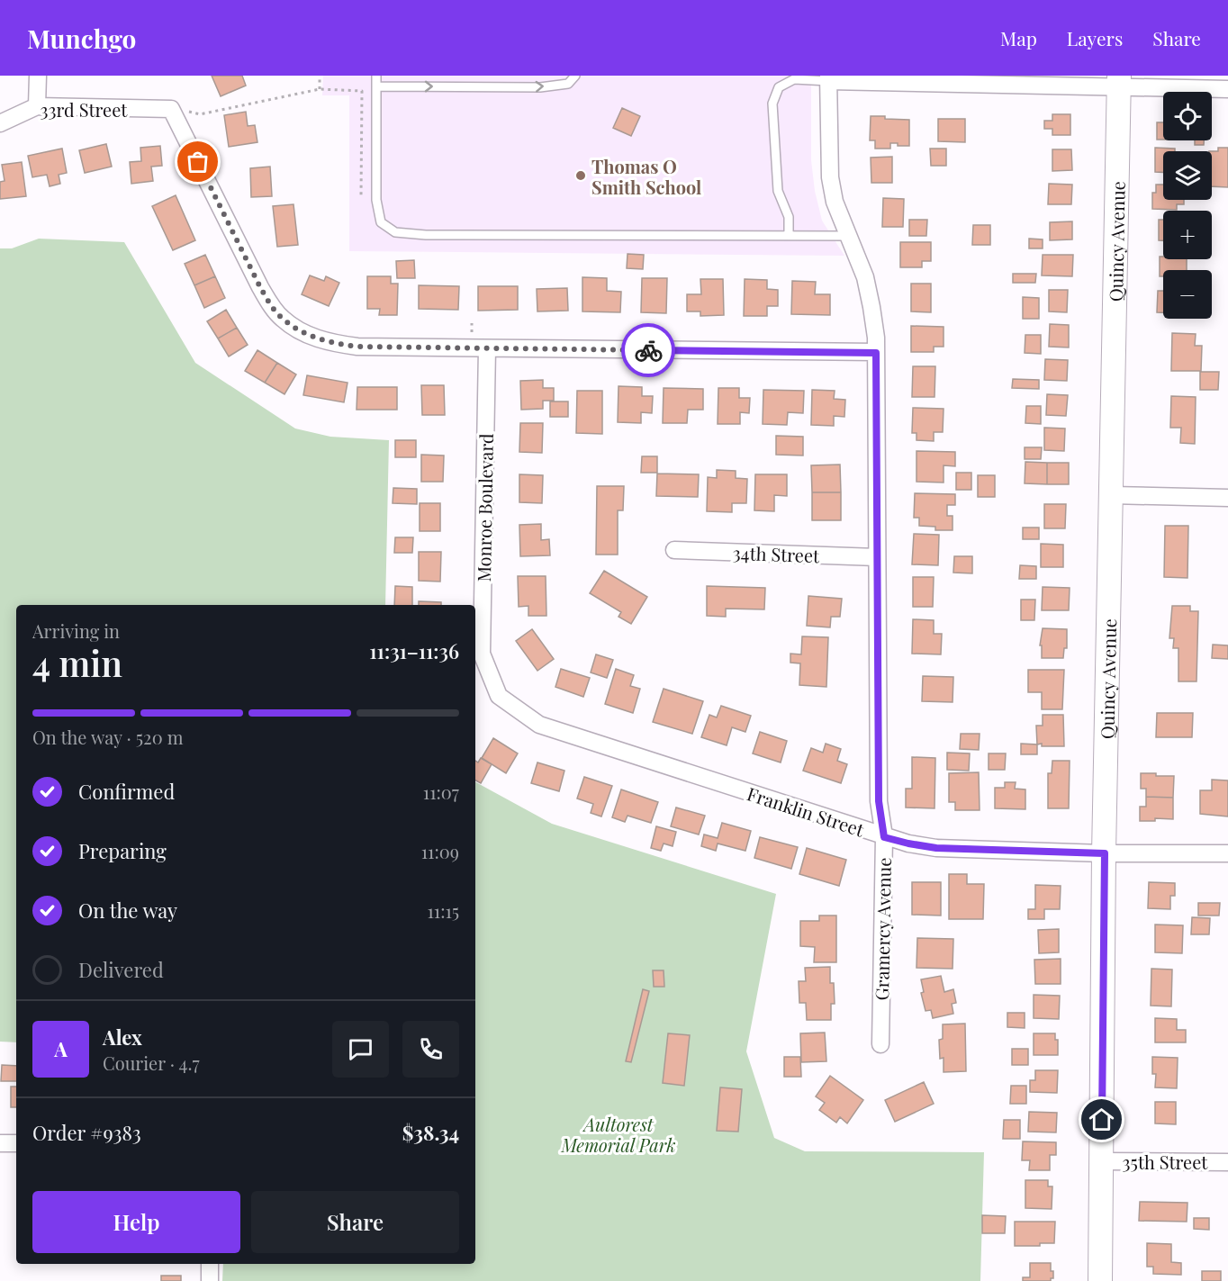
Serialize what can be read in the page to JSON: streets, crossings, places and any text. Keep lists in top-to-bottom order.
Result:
{
  "streets": {
    "street": [
      "33rd Street",
      "Quincy Avenue",
      "Monroe Boulevard",
      "34th Street",
      "Franklin Street",
      "Gramercy Avenue",
      "35th Street"
    ]
  },
  "crossings": [
    ["Quincy Avenue", "Franklin Street"],
    ["Quincy Avenue", "35th Street"],
    ["Monroe Boulevard", "Franklin Street"],
    ["34th Street", "Gramercy Avenue"],
    ["Franklin Street", "Gramercy Avenue"]
  ],
  "parks": ["Aultorest Memorial Park"],
  "places": ["Thomas O Smith School"],
  "page": {
    "header": "Munchgo",
    "nav": ["Map", "Layers", "Share"],
    "map_buttons": ["+", "−"],
    "heading": ["4 min", "Arriving in", "11:31–11:36"],
    "panel": [
      "Alex",
      "Courier · 4.7",
      "Order #9383",
      "$38.34"
    ],
    "bar": "On the way · 520 m",
    "list": [
      ["Confirmed", "11:07"],
      ["Preparing", "11:09"],
      ["On the way", "11:15"],
      "Delivered"
    ],
    "round": "A",
    "buttons": ["Help", "Share"]
  }
}
